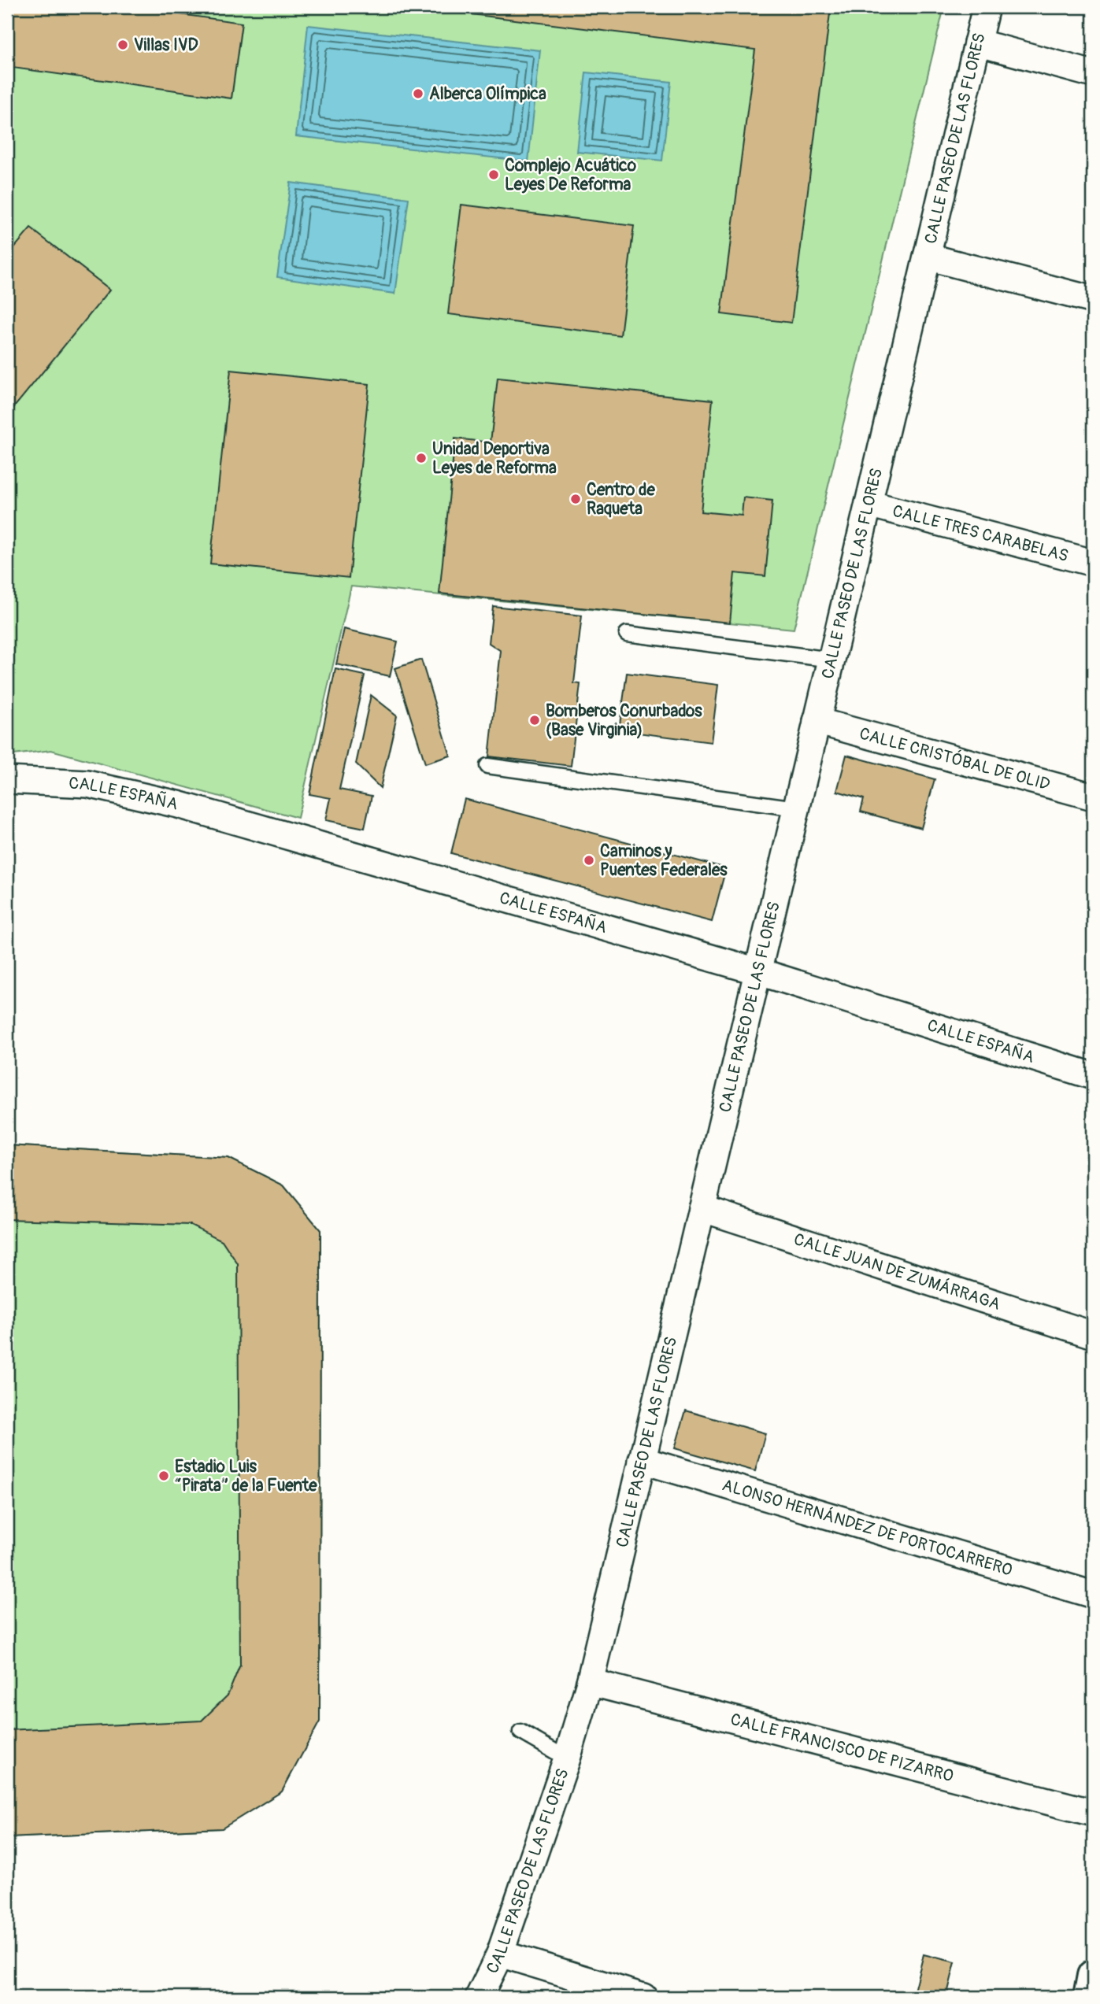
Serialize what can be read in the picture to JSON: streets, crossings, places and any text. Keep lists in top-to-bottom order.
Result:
{
  "streets": {
    "street": [
      "CALLE PASEO DE LAS FLORES",
      "CALLE TRES CARABELAS",
      "CALLE CRISTÓBAL DE OLID",
      "CALLE ESPAÑA",
      "CALLE JUAN DE ZUMÁRRAGA",
      "ALONSO HERNÁNDEZ DE PORTOCARRERO",
      "CALLE FRANCISCO DE PIZARRO"
    ]
  },
  "crossings": [
    ["CALLE PASEO DE LAS FLORES", "CALLE TRES CARABELAS"],
    ["CALLE PASEO DE LAS FLORES", "CALLE CRISTÓBAL DE OLID"],
    ["CALLE PASEO DE LAS FLORES", "CALLE ESPAÑA"],
    ["CALLE PASEO DE LAS FLORES", "CALLE JUAN DE ZUMÁRRAGA"],
    ["CALLE PASEO DE LAS FLORES", "ALONSO HERNÁNDEZ DE PORTOCARRERO"],
    ["CALLE PASEO DE LAS FLORES", "CALLE FRANCISCO DE PIZARRO"]
  ],
  "places": [
    "Villas IVD",
    "Alberca Olímpica",
    "Complejo Acuático Leyes De Reforma",
    "Unidad Deportiva Leyes de Reforma",
    "Centro de Raqueta",
    "Bomberos Conurbados (Base Virginia)",
    "Caminos y Puentes Federales",
    "Estadio Luis “Pirata” de la Fuente"
  ]
}
